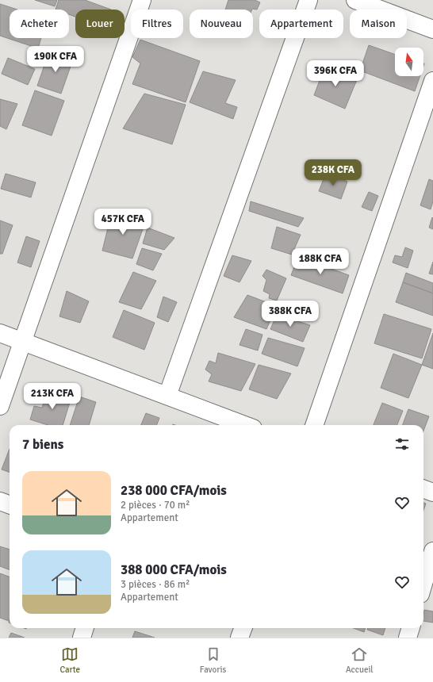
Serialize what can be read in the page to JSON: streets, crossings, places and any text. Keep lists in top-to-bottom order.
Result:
{
  "north": "top",
  "page": {
    "chip": [
      "Acheter",
      "Louer",
      "Filtres",
      "Nouveau",
      "Appartement",
      "Maison"
    ],
    "price": [
      "190K CFA",
      "396K CFA",
      "238K CFA",
      "457K CFA",
      "188K CFA",
      "388K CFA",
      "213K CFA"
    ],
    "heading": "7 biens",
    "list": [
      {
        "name": "238 000 CFA/mois",
        "note": "2 pièces · 70 m² · Appartement"
      },
      {
        "name": "388 000 CFA/mois",
        "note": "3 pièces · 86 m² · Appartement"
      }
    ],
    "tabs": ["Carte", "Favoris", "Accueil"]
  }
}
